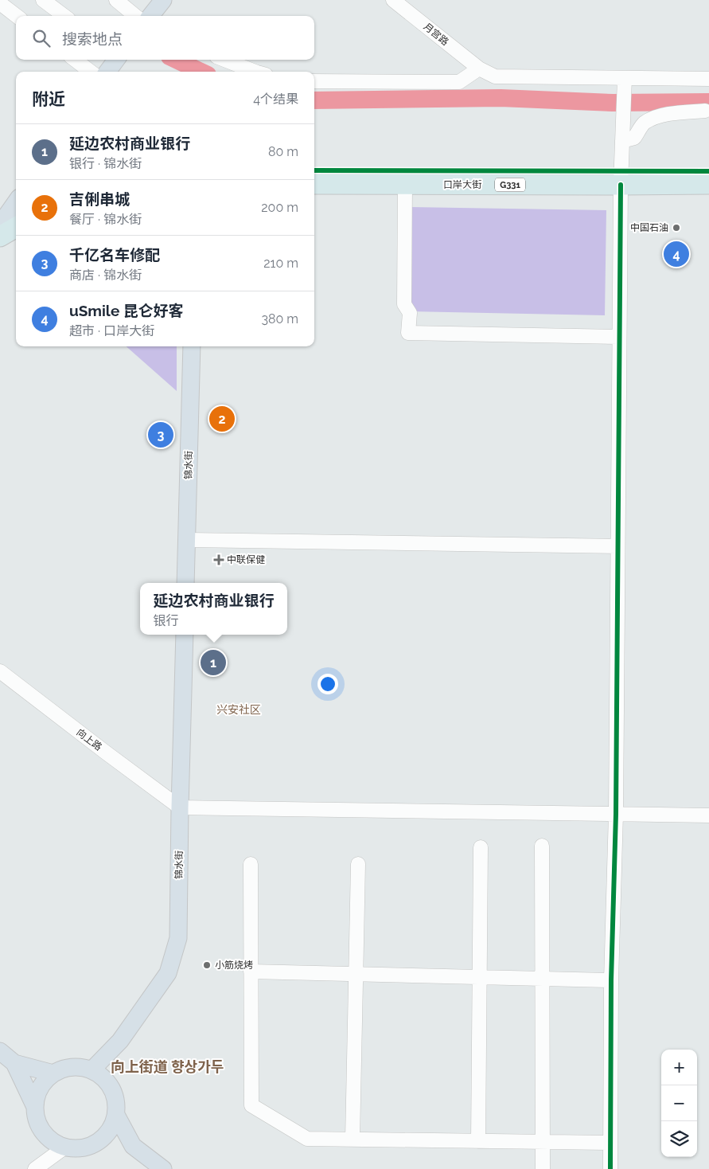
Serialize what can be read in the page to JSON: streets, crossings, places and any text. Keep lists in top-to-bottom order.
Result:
{
  "streets": {
    "highway": ["口岸大街", "G331"],
    "main road": ["锦水街"],
    "street": ["月宫路", "向上路"]
  },
  "crossings": [
    ["锦水街", "向上路"]
  ],
  "districts": ["兴安社区", "向上街道 향상가두"],
  "places": {
    "other": ["中国石油", "小筋烧烤"],
    "health": ["中联保健"]
  },
  "page": {
    "search": "搜索地点",
    "heading": ["附近", "4个结果"],
    "list": [
      {
        "mark": "1",
        "name": "延边农村商业银行",
        "note": "银行 · 锦水街",
        "value": "80 m"
      },
      {
        "mark": "2",
        "name": "吉俐串城",
        "note": "餐厅 · 锦水街",
        "value": "200 m"
      },
      {
        "mark": "3",
        "name": "千亿名车修配",
        "note": "商店 · 锦水街",
        "value": "210 m"
      },
      {
        "mark": "4",
        "name": "uSmile 昆仑好客",
        "note": "超市 · 口岸大街",
        "value": "380 m"
      }
    ],
    "pins": [
      "4",
      "2",
      "3",
      "1"
    ],
    "popup": ["延边农村商业银行", "银行"],
    "map_buttons": ["+", "−"]
  }
}
